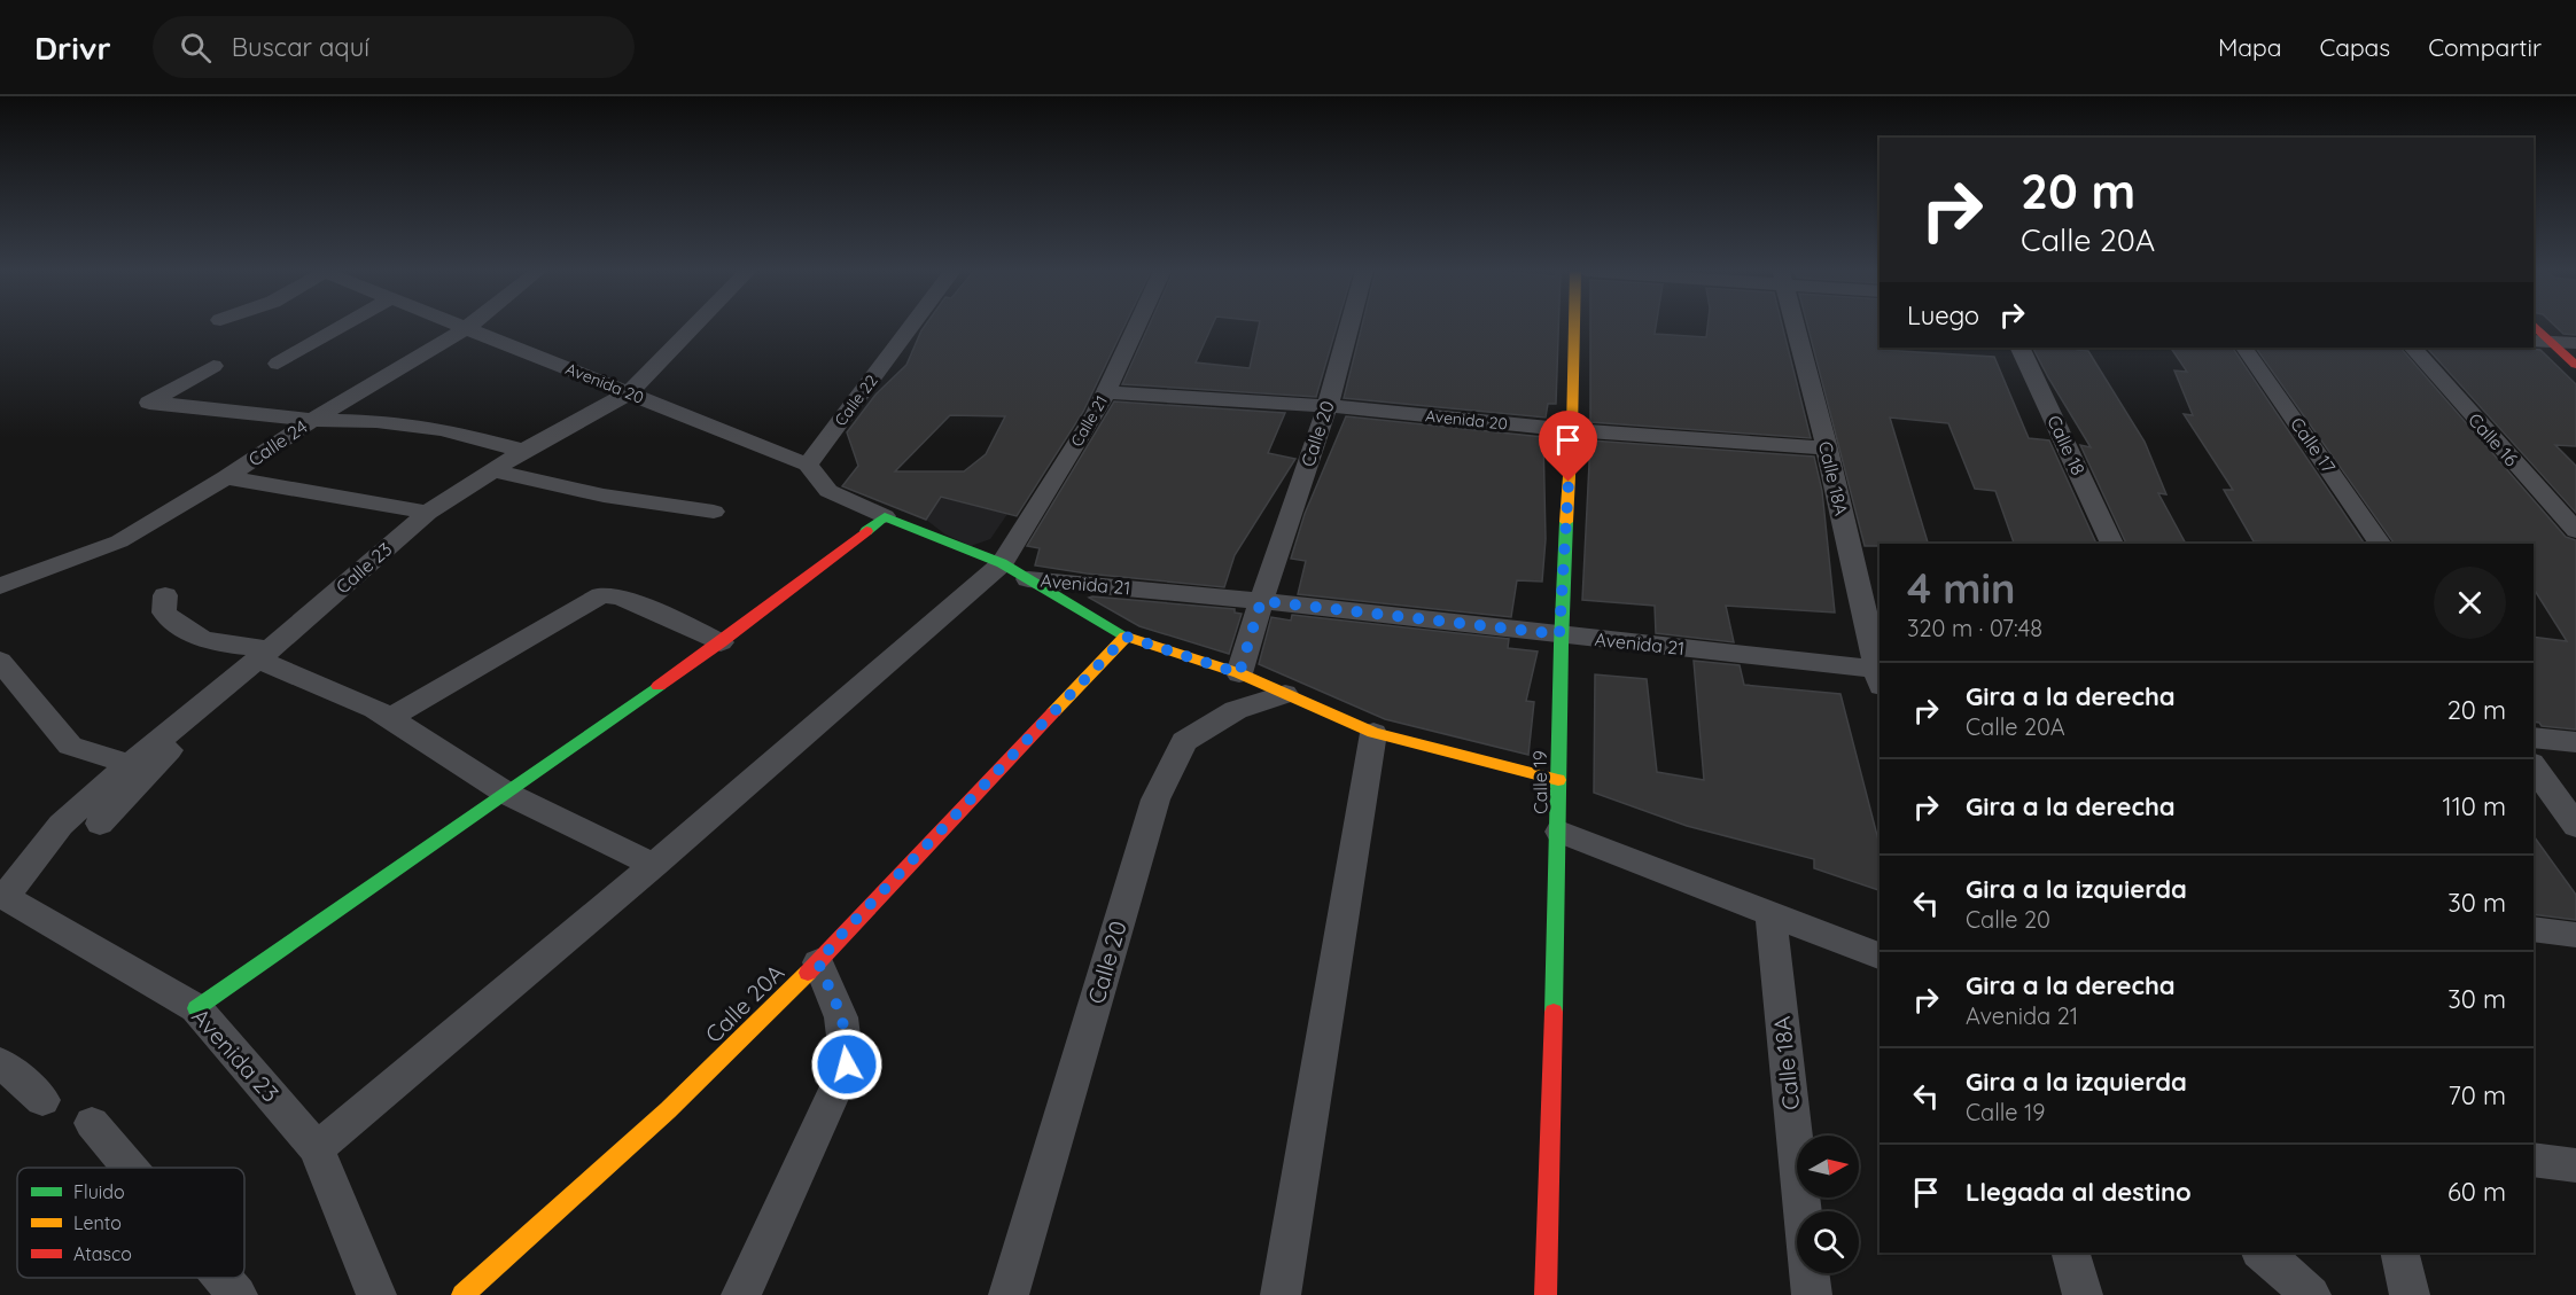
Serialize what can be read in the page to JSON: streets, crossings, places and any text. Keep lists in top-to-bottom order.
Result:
{
  "streets": {
    "street": [
      "Avenida 20",
      "Calle 22",
      "Calle 21",
      "Calle 20",
      "Calle 16",
      "Calle 24",
      "Calle 18",
      "Calle 17",
      "Calle 18A",
      "Calle 23",
      "Avenida 21",
      "Calle 19",
      "Calle 20A",
      "Avenida 23"
    ]
  },
  "crossings": [
    ["Avenida 20", "Calle 22"],
    ["Avenida 20", "Calle 21"],
    ["Avenida 20", "Calle 20"],
    ["Avenida 20", "Calle 24"],
    ["Avenida 20", "Calle 18A"],
    ["Avenida 20", "Calle 23"],
    ["Avenida 20", "Calle 19"],
    ["Calle 21", "Avenida 23"],
    ["Calle 20", "Avenida 21"],
    ["Calle 18A", "Avenida 21"],
    ["Calle 23", "Avenida 23"],
    ["Avenida 21", "Calle 19"]
  ],
  "legend": ["Fluido", "Lento", "Atasco"],
  "north": "right",
  "page": {
    "header": "Drivr",
    "search": "Buscar aquí",
    "nav": ["Mapa", "Capas", "Compartir"],
    "turn": ["20 m", "Calle 20A"],
    "then": "Luego",
    "heading": ["4 min", "320 m · 07:48"],
    "list": [
      {
        "name": "Gira a la derecha",
        "note": "Calle 20A",
        "value": "20 m"
      },
      {
        "name": "Gira a la derecha",
        "value": "110 m"
      },
      {
        "name": "Gira a la izquierda",
        "note": "Calle 20",
        "value": "30 m"
      },
      {
        "name": "Gira a la derecha",
        "note": "Avenida 21",
        "value": "30 m"
      },
      {
        "name": "Gira a la izquierda",
        "note": "Calle 19",
        "value": "70 m"
      },
      {
        "name": "Llegada al destino",
        "value": "60 m"
      }
    ]
  }
}
